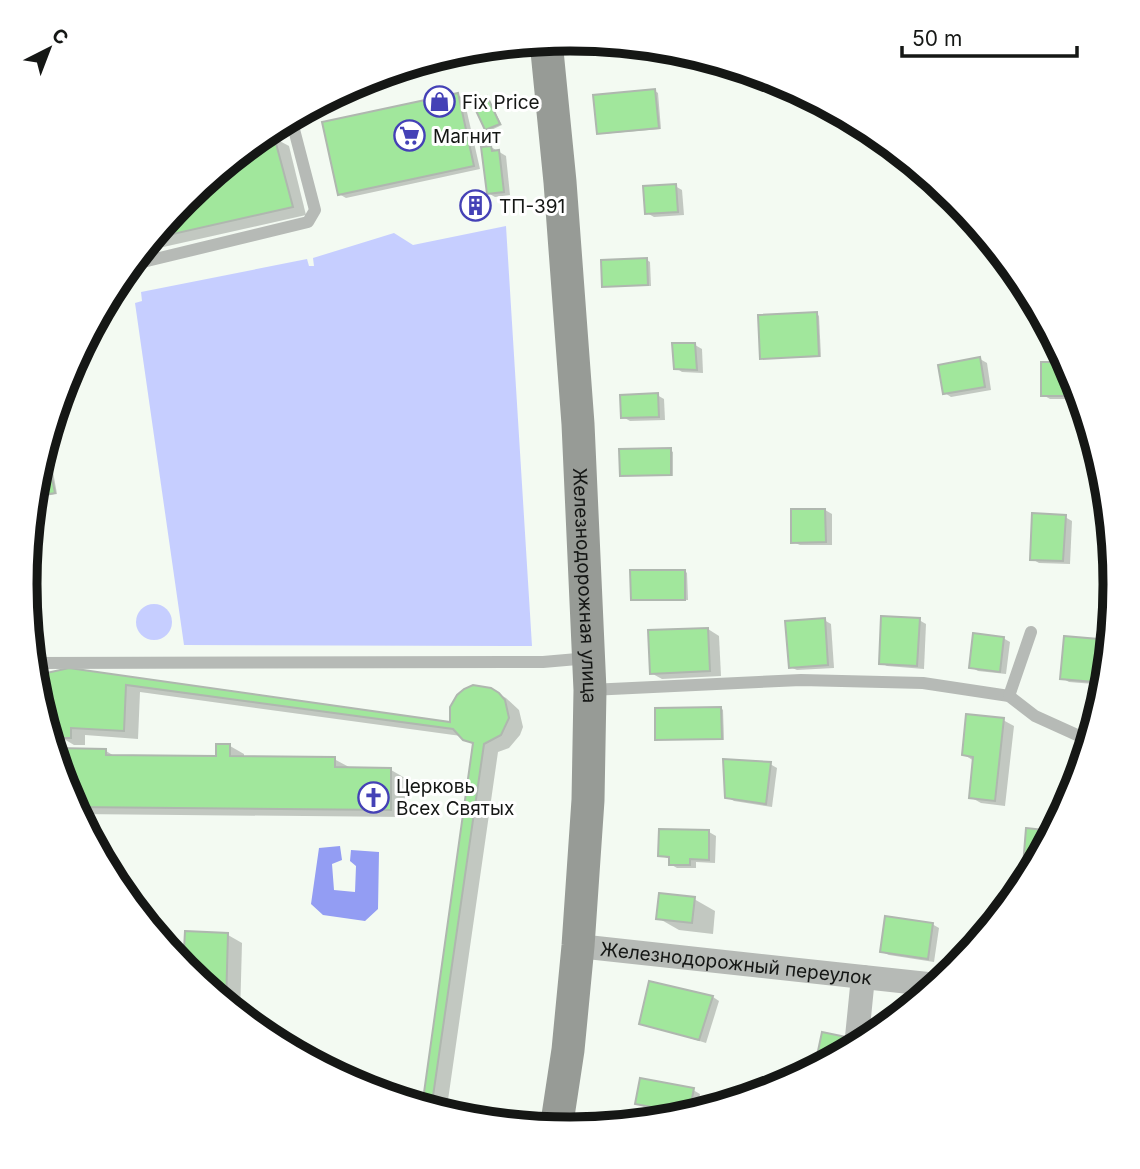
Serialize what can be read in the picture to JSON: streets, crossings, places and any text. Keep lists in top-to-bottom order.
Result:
{
  "streets": {
    "street": ["Железнодорожная улица", "Железнодорожный переулок"]
  },
  "crossings": [
    ["Железнодорожная улица", "Железнодорожный переулок"]
  ],
  "places": {
    "shop": ["Fix Price"],
    "supermarket": ["Магнит"],
    "building": ["ТП-391"],
    "church": ["Церковь Всех Святых"]
  },
  "scale_bar": "50 m",
  "north": "top right"
}
